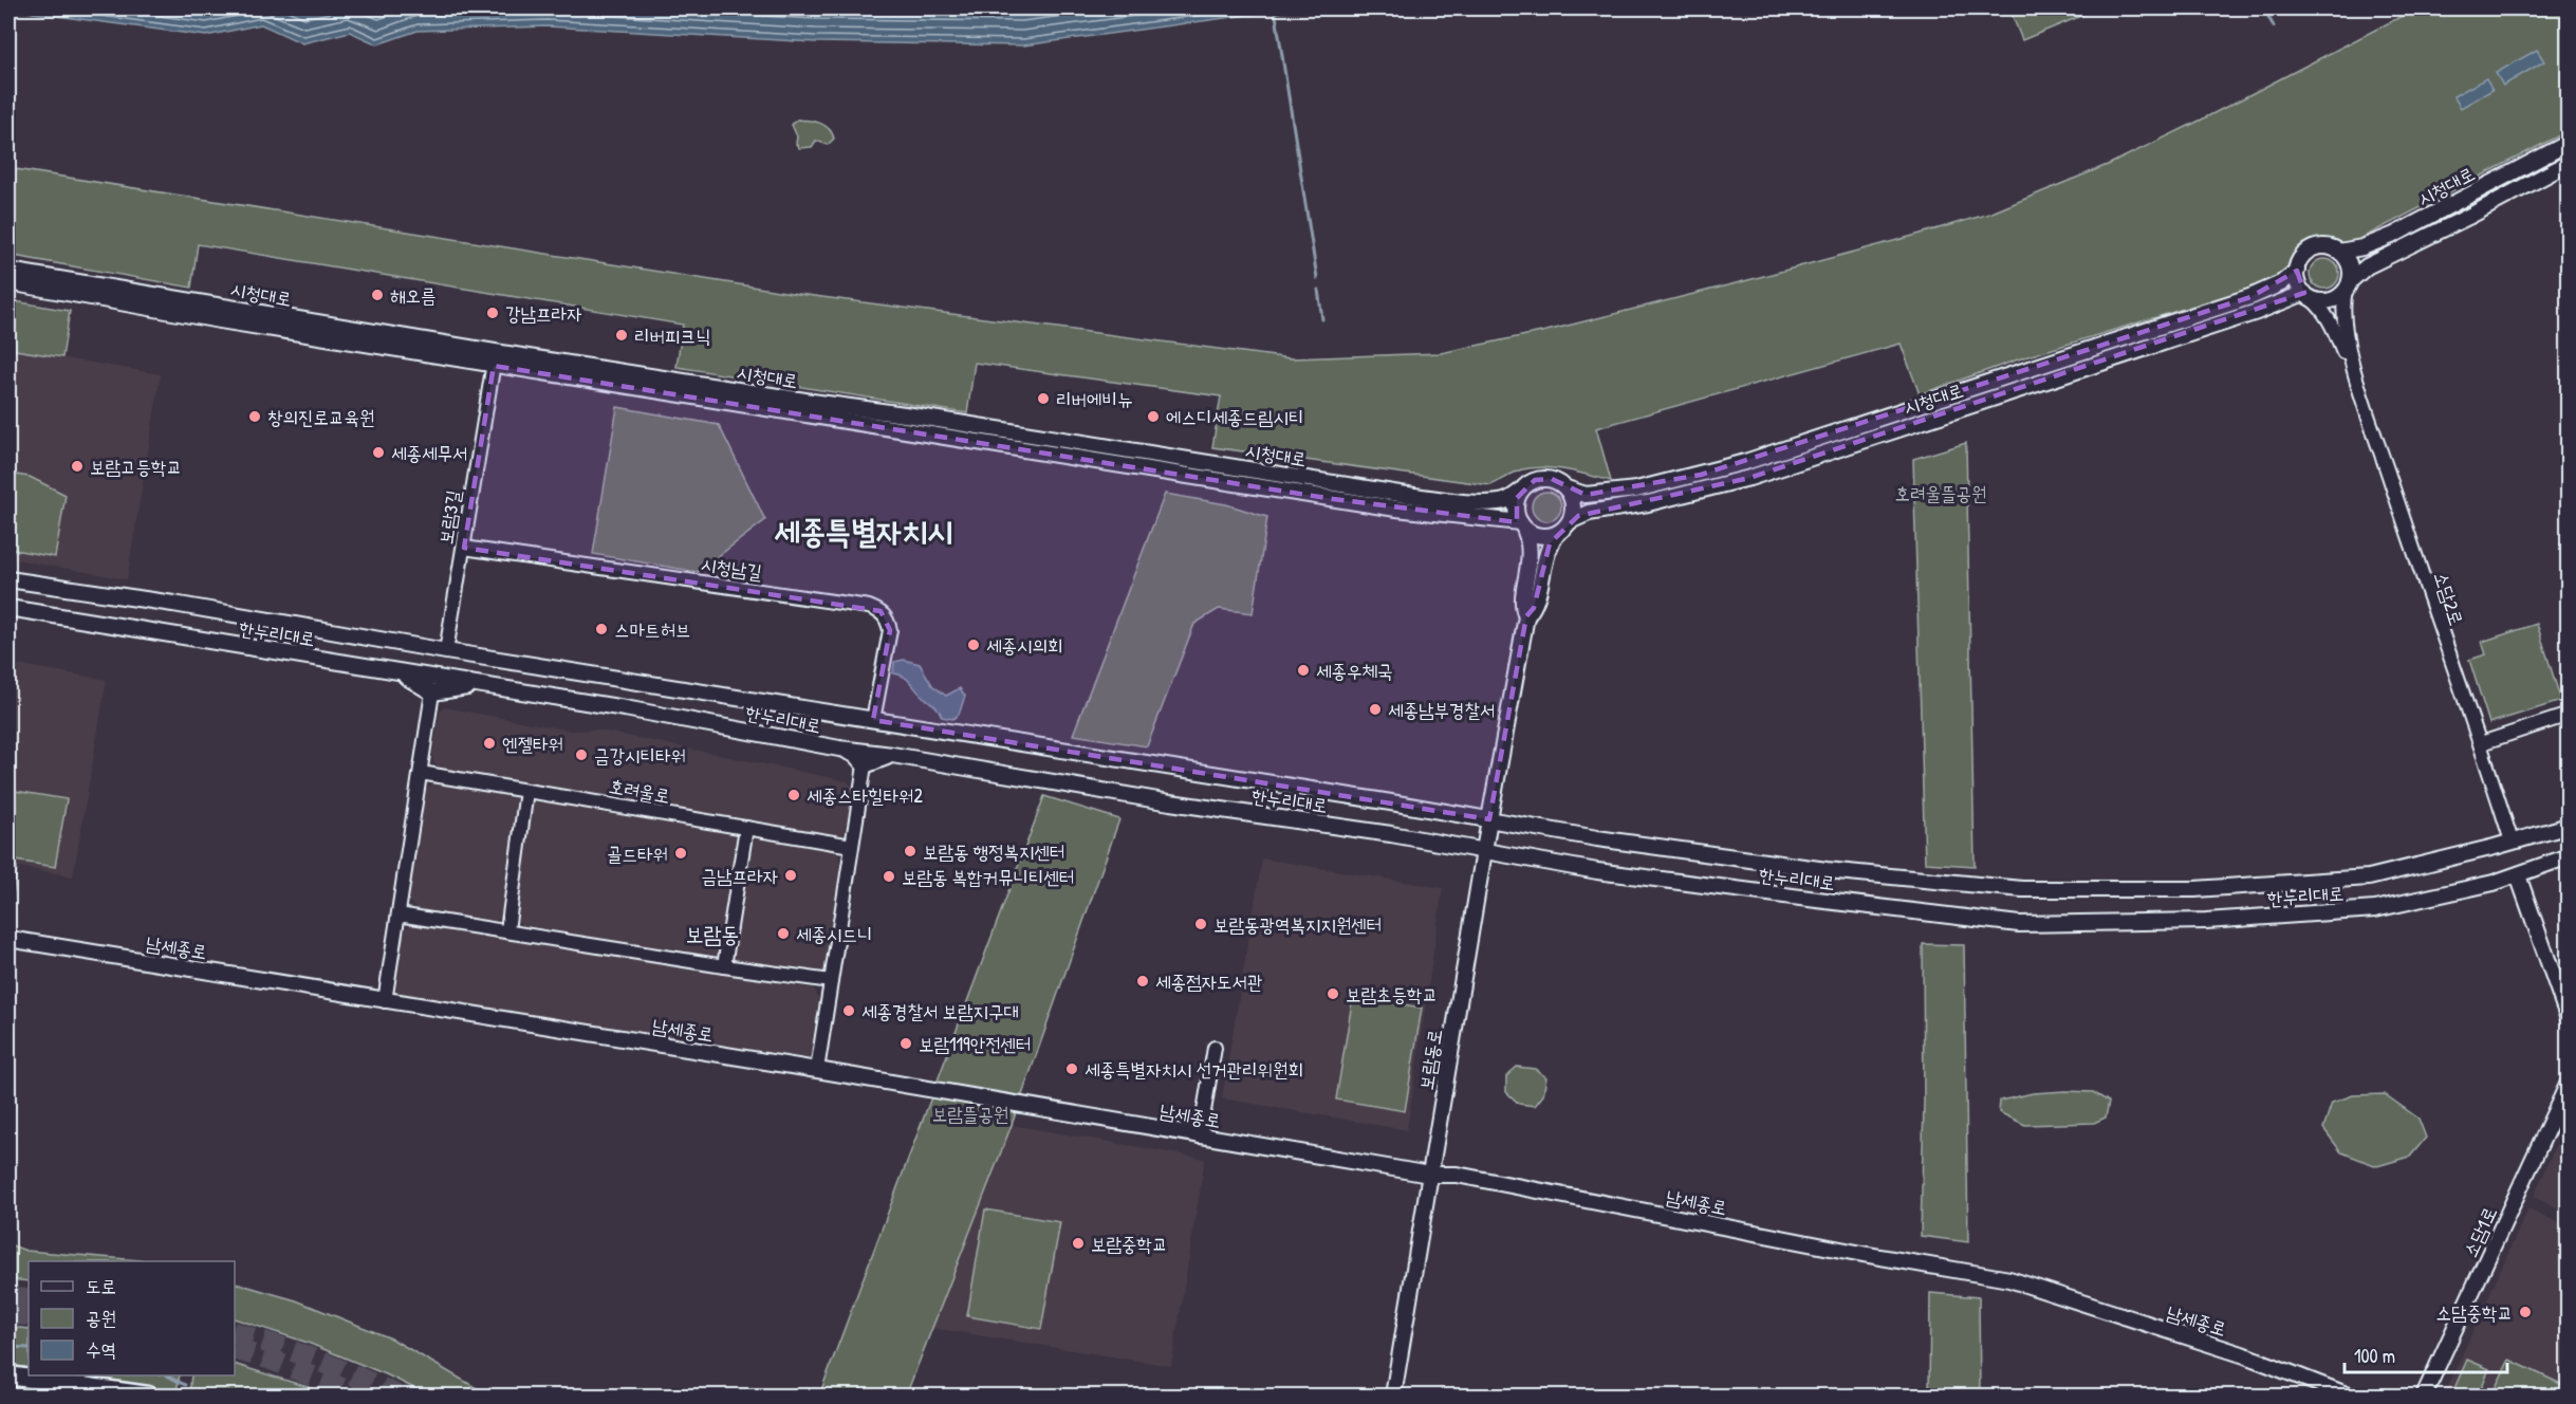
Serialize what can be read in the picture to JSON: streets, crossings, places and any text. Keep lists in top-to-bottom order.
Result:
{
  "streets": {
    "street": [
      "시청대로",
      "보람3길",
      "시청남길",
      "소담2로",
      "한누리대로",
      "호려울로",
      "남세종로",
      "보람동로",
      "소담1로"
    ]
  },
  "crossings": [
    ["시청대로", "보람3길"],
    ["보람3길", "시청남길"],
    ["보람3길", "한누리대로"],
    ["시청남길", "한누리대로"],
    ["소담2로", "한누리대로"],
    ["한누리대로", "보람동로"],
    ["남세종로", "보람동로"]
  ],
  "districts": ["세종특별자치시", "보람동"],
  "parks": ["호려울뜰공원", "보람뜰공원"],
  "places": [
    "해오름",
    "강남프라자",
    "리버피크닉",
    "리버에비뉴",
    "창의진로교육원",
    "에스디세종드림시티",
    "세종세무서",
    "보람고등학교",
    "스마트허브",
    "세종시의회",
    "세종우체국",
    "세종남부경찰서",
    "엔젤타워",
    "금강시티타워",
    "세종스타힐타워2",
    "보람동 행정복지센터",
    "골드타워",
    "금남프라자",
    "보람동 복합커뮤니티센터",
    "보람동광역복지지원센터",
    "세종시드니",
    "세종점자도서관",
    "보람초등학교",
    "세종경찰서 보람지구대",
    "보람119안전센터",
    "세종특별자치시 선거관리위원회",
    "보람중학교",
    "소담중학교"
  ],
  "legend": ["도로", "공원", "수역"],
  "scale_bar": "100 m"
}
